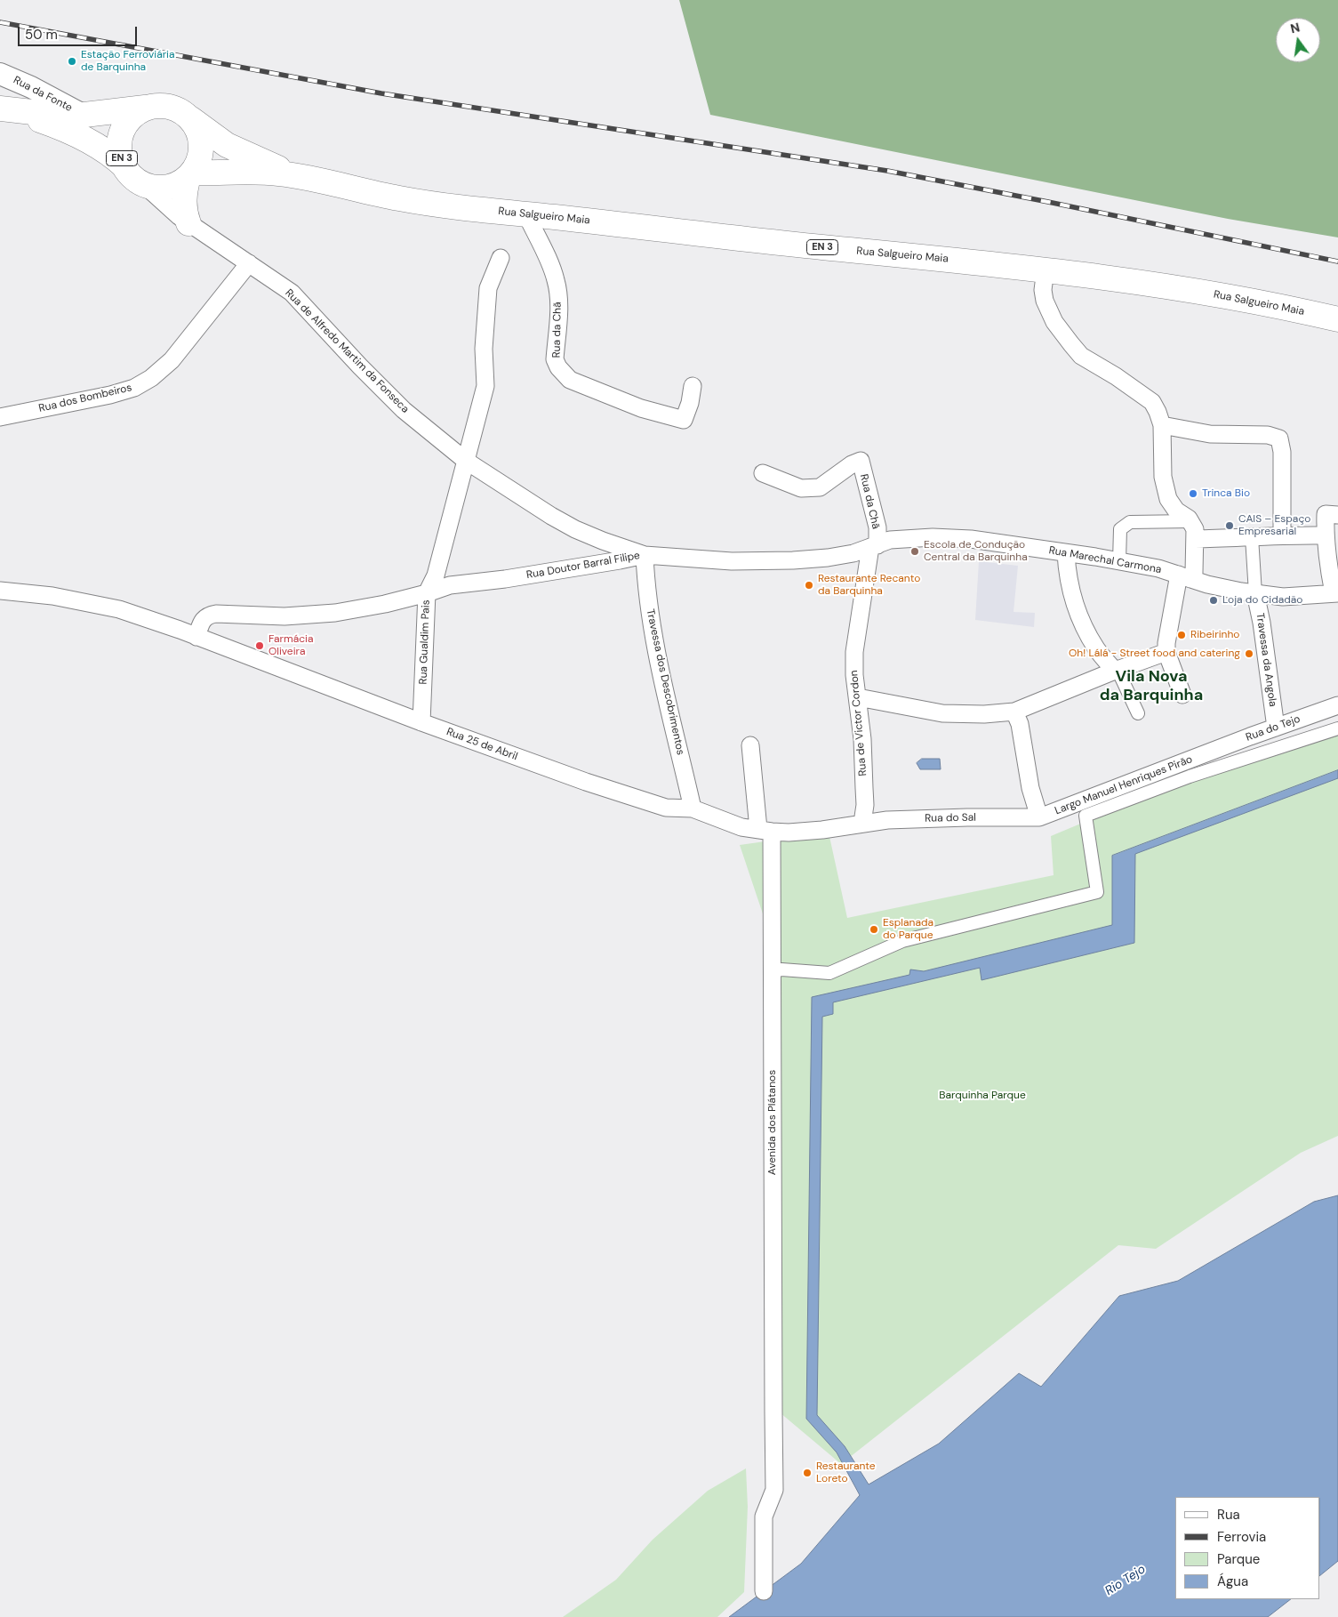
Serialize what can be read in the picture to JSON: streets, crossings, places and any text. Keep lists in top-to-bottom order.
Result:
{
  "streets": {
    "main road": ["EN 3", "Rua Salgueiro Maia"],
    "street": [
      "Rua da Fonte",
      "Rua da Chã",
      "Rua de Alfredo Martim da Fonseca",
      "Rua dos Bombeiros",
      "Rua Marechal Carmona",
      "Rua Doutor Barral Filipe",
      "Rua Gualdim Pais",
      "Travessa da Angola",
      "Travessa dos Descobrimentos",
      "Rua de Victor Cordon",
      "Rua do Tejo",
      "Rua 25 de Abril",
      "Largo Manuel Henriques Pirão",
      "Rua do Sal",
      "Avenida dos Plátanos"
    ]
  },
  "crossings": [
    ["EN 3", "Rua Salgueiro Maia"],
    ["EN 3", "Rua de Alfredo Martim da Fonseca"],
    ["Rua Salgueiro Maia", "Rua da Chã"],
    ["Rua Salgueiro Maia", "Rua de Alfredo Martim da Fonseca"],
    ["Rua da Chã", "Rua Marechal Carmona"],
    ["Rua da Chã", "Rua de Victor Cordon"],
    ["Rua de Alfredo Martim da Fonseca", "Rua dos Bombeiros"],
    ["Rua de Alfredo Martim da Fonseca", "Rua Doutor Barral Filipe"],
    ["Rua de Alfredo Martim da Fonseca", "Rua Gualdim Pais"],
    ["Rua de Alfredo Martim da Fonseca", "Travessa dos Descobrimentos"],
    ["Rua Marechal Carmona", "Rua Doutor Barral Filipe"],
    ["Rua Marechal Carmona", "Travessa da Angola"],
    ["Rua Marechal Carmona", "Rua de Victor Cordon"],
    ["Rua Doutor Barral Filipe", "Rua Gualdim Pais"],
    ["Rua Doutor Barral Filipe", "Travessa dos Descobrimentos"],
    ["Rua Doutor Barral Filipe", "Rua 25 de Abril"],
    ["Rua Gualdim Pais", "Rua 25 de Abril"],
    ["Travessa da Angola", "Rua do Tejo"],
    ["Travessa dos Descobrimentos", "Rua 25 de Abril"],
    ["Rua de Victor Cordon", "Rua do Sal"],
    ["Rua do Tejo", "Largo Manuel Henriques Pirão"],
    ["Rua 25 de Abril", "Rua do Sal"],
    ["Rua 25 de Abril", "Avenida dos Plátanos"],
    ["Largo Manuel Henriques Pirão", "Rua do Sal"],
    ["Rua do Sal", "Avenida dos Plátanos"]
  ],
  "districts": ["Vila Nova da Barquinha"],
  "water": ["Rio Tejo"],
  "parks": ["Barquinha Parque"],
  "places": [
    "Estação Ferroviária de Barquinha",
    "Trinca Bio",
    "CAIS – Espaço Empresarial",
    "Escola de Condução Central da Barquinha",
    "Restaurante Recanto da Barquinha",
    "Loja do Cidadão",
    "Ribeirinho",
    "Farmácia Oliveira",
    "Oh! Lálá - Street food and catering",
    "Esplanada do Parque",
    "Restaurante Loreto"
  ],
  "legend": [
    "Rua",
    "Ferrovia",
    "Parque",
    "Água"
  ],
  "scale_bar": "50 m",
  "north": "top"
}
